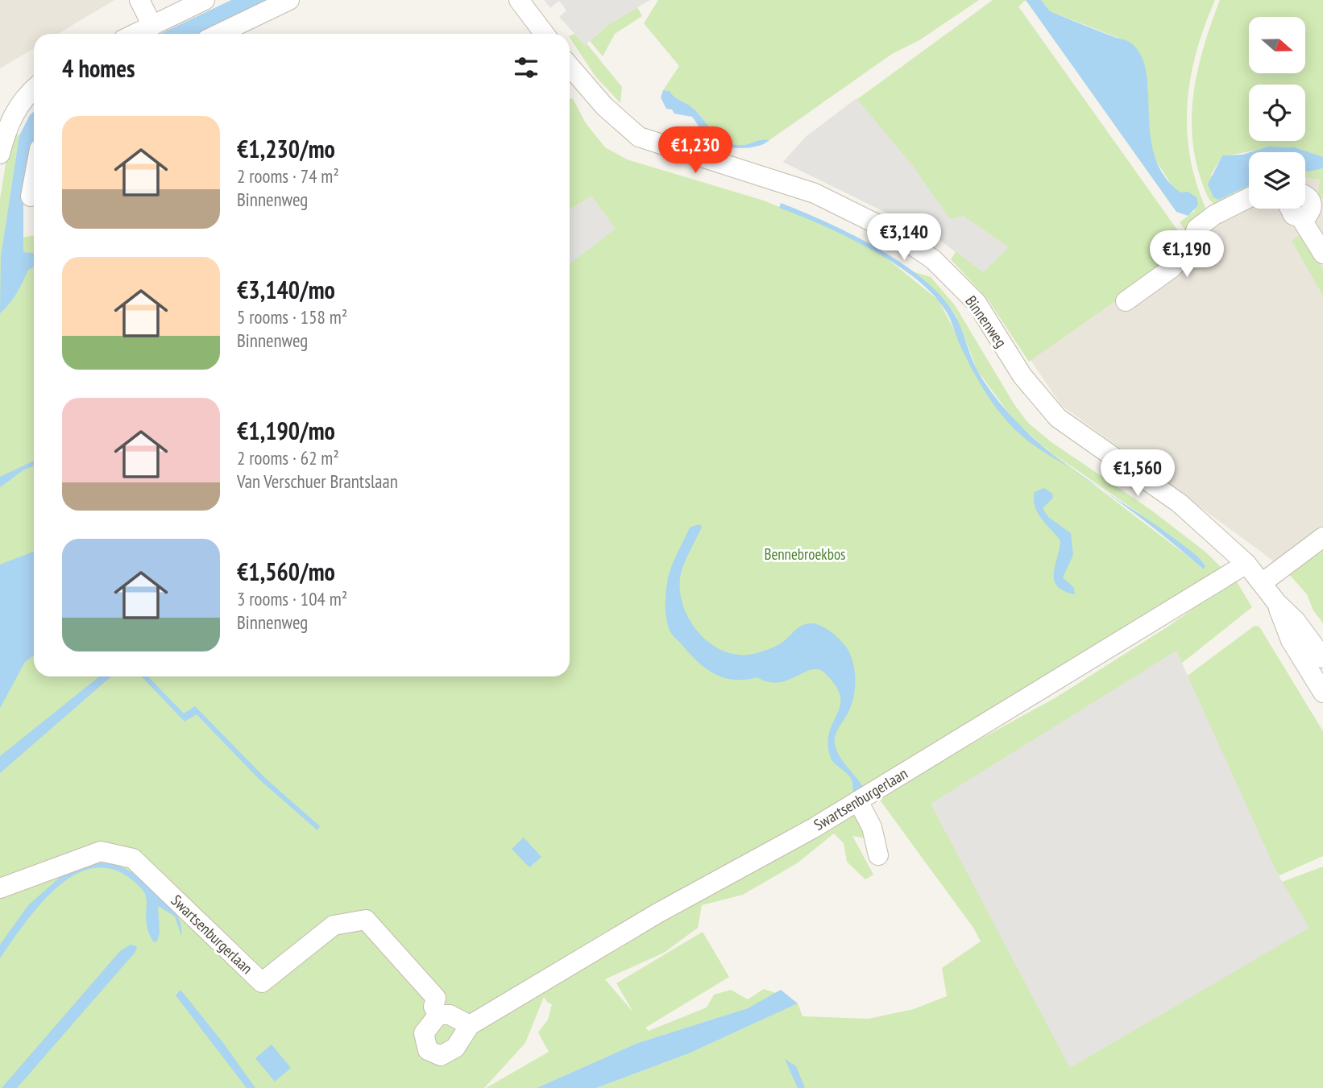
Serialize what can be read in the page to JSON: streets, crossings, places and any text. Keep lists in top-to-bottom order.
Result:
{
  "streets": {
    "street": ["Binnenweg", "Swartsenburgerlaan"]
  },
  "crossings": [
    ["Binnenweg", "Swartsenburgerlaan"]
  ],
  "parks": ["Bennebroekbos"],
  "north": "right",
  "page": {
    "heading": "4 homes",
    "list": [
      {
        "name": "€1,230/mo",
        "note": "2 rooms · 74 m² · Binnenweg"
      },
      {
        "name": "€3,140/mo",
        "note": "5 rooms · 158 m² · Binnenweg"
      },
      {
        "name": "€1,190/mo",
        "note": "2 rooms · 62 m² · Van Verschuer Brantslaan"
      },
      {
        "name": "€1,560/mo",
        "note": "3 rooms · 104 m² · Binnenweg"
      }
    ],
    "price": [
      "€1,230",
      "€3,140",
      "€1,190",
      "€1,560"
    ]
  }
}
